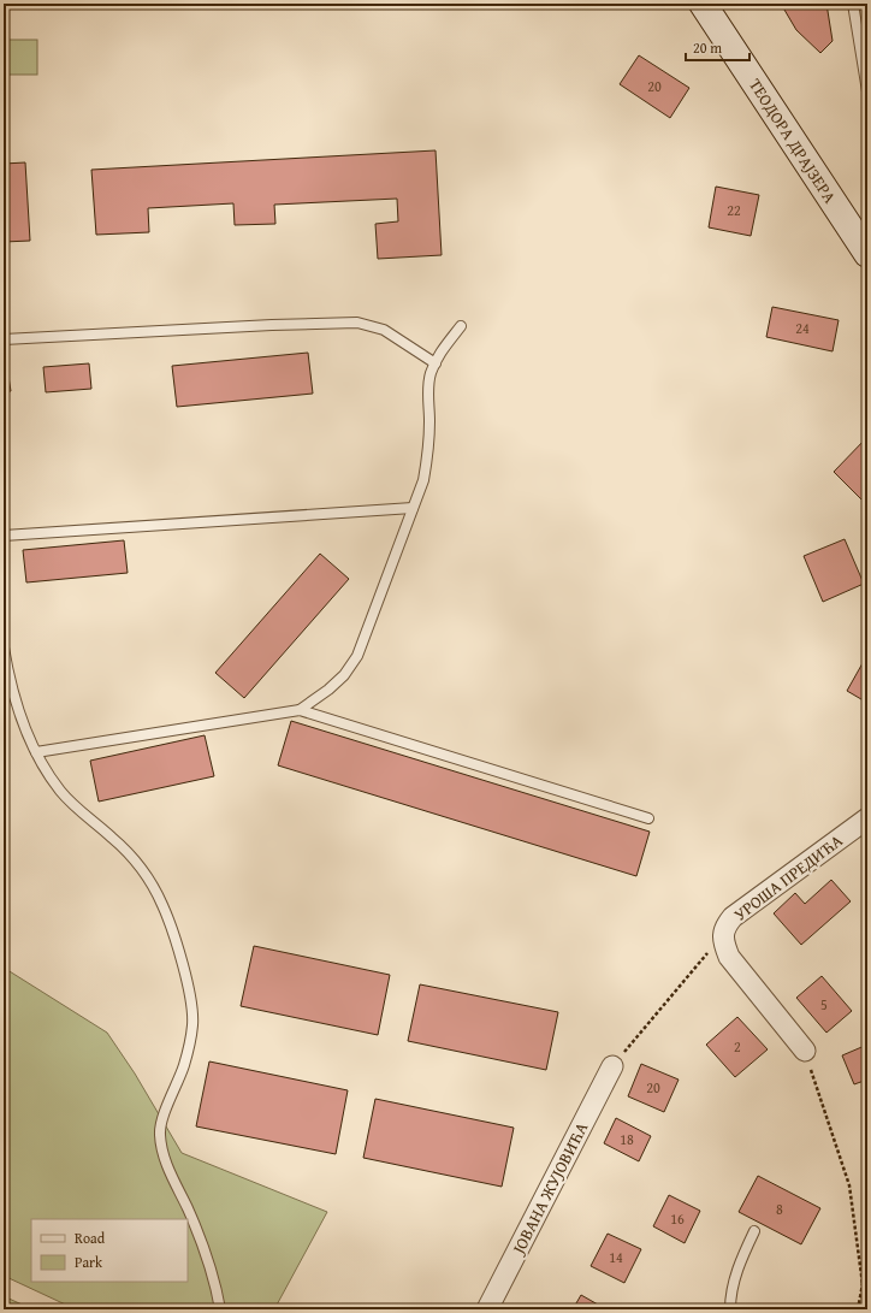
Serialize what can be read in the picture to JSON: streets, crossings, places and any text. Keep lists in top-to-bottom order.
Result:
{
  "streets": {
    "main road": ["ТЕОДОРА ДРАЈЗЕРА"],
    "street": ["УРОША ПРЕДИЋА", "ЈОВАНА ЖУЈОВИЋА"]
  },
  "house_numbers": [
    "20",
    "22",
    "24",
    "5",
    "2",
    "20",
    "18",
    "8",
    "16",
    "14"
  ],
  "legend": ["Road", "Park"],
  "scale_bar": "20 m"
}
